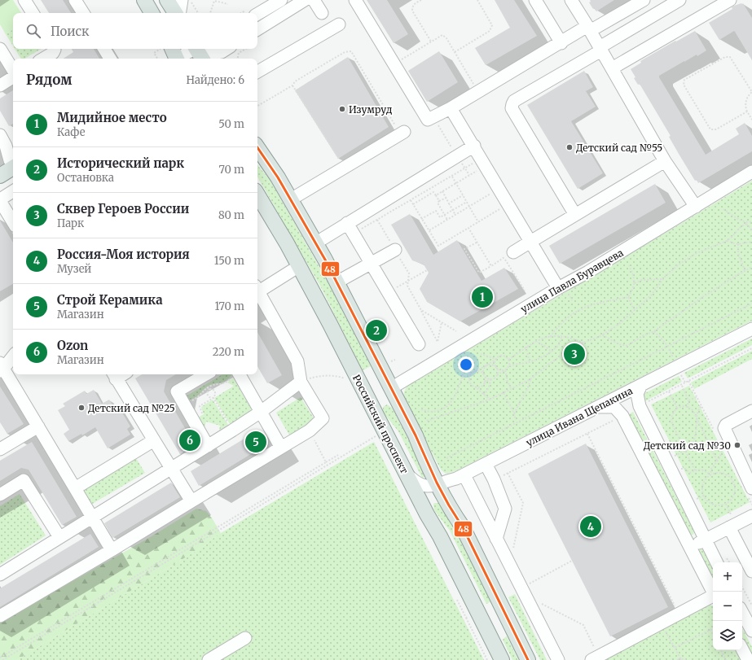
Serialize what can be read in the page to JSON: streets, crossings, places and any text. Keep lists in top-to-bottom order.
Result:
{
  "streets": {
    "main road": ["Российский проспект"],
    "street": ["улица Павла Буравцева", "улица Ивана Щепакина"]
  },
  "crossings": [
    ["улица Ивана Щепакина", "Российский проспект"]
  ],
  "places": [
    "Изумруд",
    "Детский сад №55",
    "Детский сад №25",
    "Детский сад №30"
  ],
  "lines": ["transit line 48"],
  "page": {
    "search": "Поиск",
    "heading": ["Рядом", "Найдено: 6"],
    "list": [
      {
        "mark": "1",
        "name": "Мидийное место",
        "note": "Кафе",
        "value": "50 m"
      },
      {
        "mark": "2",
        "name": "Исторический парк",
        "note": "Остановка",
        "value": "70 m"
      },
      {
        "mark": "3",
        "name": "Сквер Героев России",
        "note": "Парк",
        "value": "80 m"
      },
      {
        "mark": "4",
        "name": "Россия-Моя история",
        "note": "Музей",
        "value": "150 m"
      },
      {
        "mark": "5",
        "name": "Строй Керамика",
        "note": "Магазин",
        "value": "170 m"
      },
      {
        "mark": "6",
        "name": "Ozon",
        "note": "Магазин",
        "value": "220 m"
      }
    ],
    "pins": [
      "1",
      "2",
      "3",
      "6",
      "5",
      "4"
    ],
    "map_buttons": ["+", "−"]
  }
}
